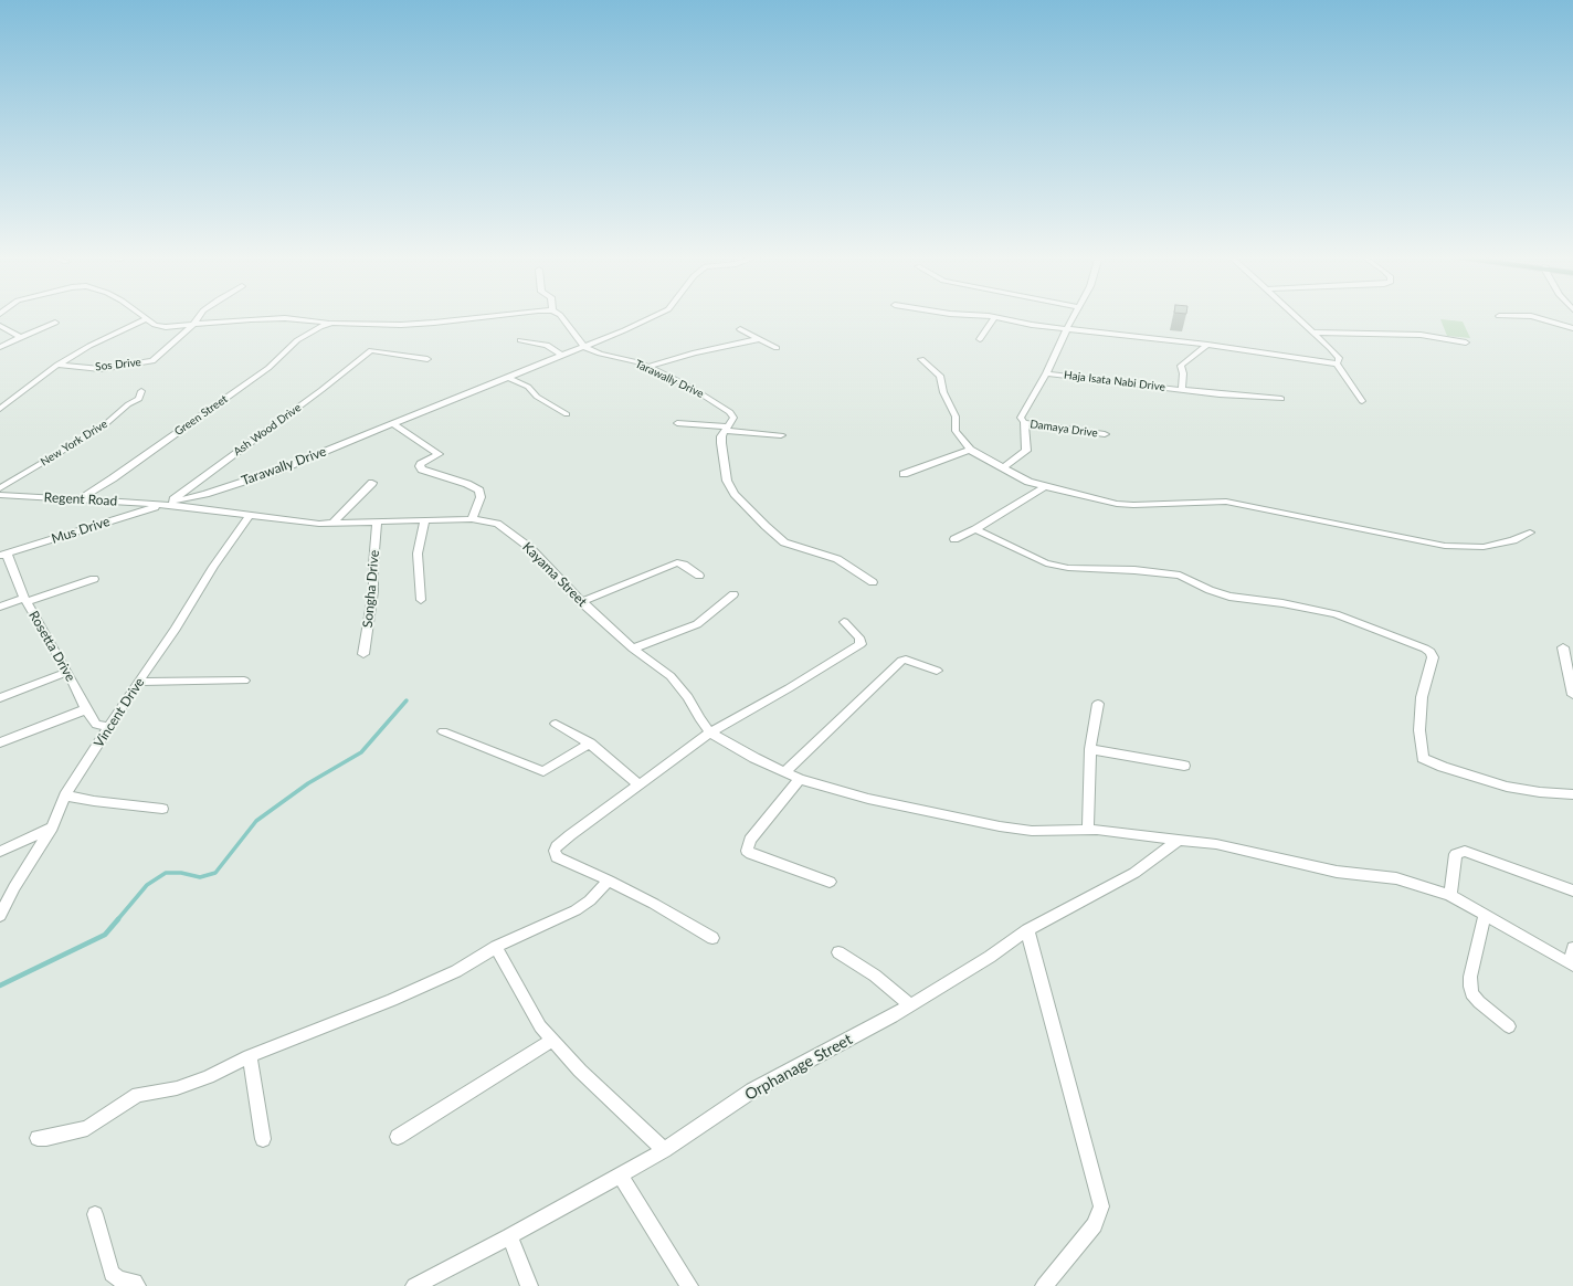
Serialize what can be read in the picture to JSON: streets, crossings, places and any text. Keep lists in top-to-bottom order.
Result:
{
  "streets": {
    "street": [
      "Sos Drive",
      "Tarawally Drive",
      "Haja Isata Nabi Drive",
      "Green Street",
      "Damaya Drive",
      "Ash Wood Drive",
      "New York Drive",
      "Regent Road",
      "Mus Drive",
      "Kayama Street",
      "Songha Drive",
      "Rosetta Drive",
      "Vincent Drive",
      "Orphanage Street"
    ]
  },
  "crossings": [
    ["Tarawally Drive", "Ash Wood Drive"],
    ["Haja Isata Nabi Drive", "Damaya Drive"],
    ["Green Street", "Regent Road"],
    ["Ash Wood Drive", "Regent Road"],
    ["Ash Wood Drive", "Mus Drive"],
    ["Ash Wood Drive", "Kayama Street"],
    ["Regent Road", "Mus Drive"],
    ["Regent Road", "Kayama Street"],
    ["Mus Drive", "Kayama Street"],
    ["Mus Drive", "Rosetta Drive"],
    ["Kayama Street", "Songha Drive"],
    ["Kayama Street", "Vincent Drive"],
    ["Rosetta Drive", "Vincent Drive"]
  ]
}
